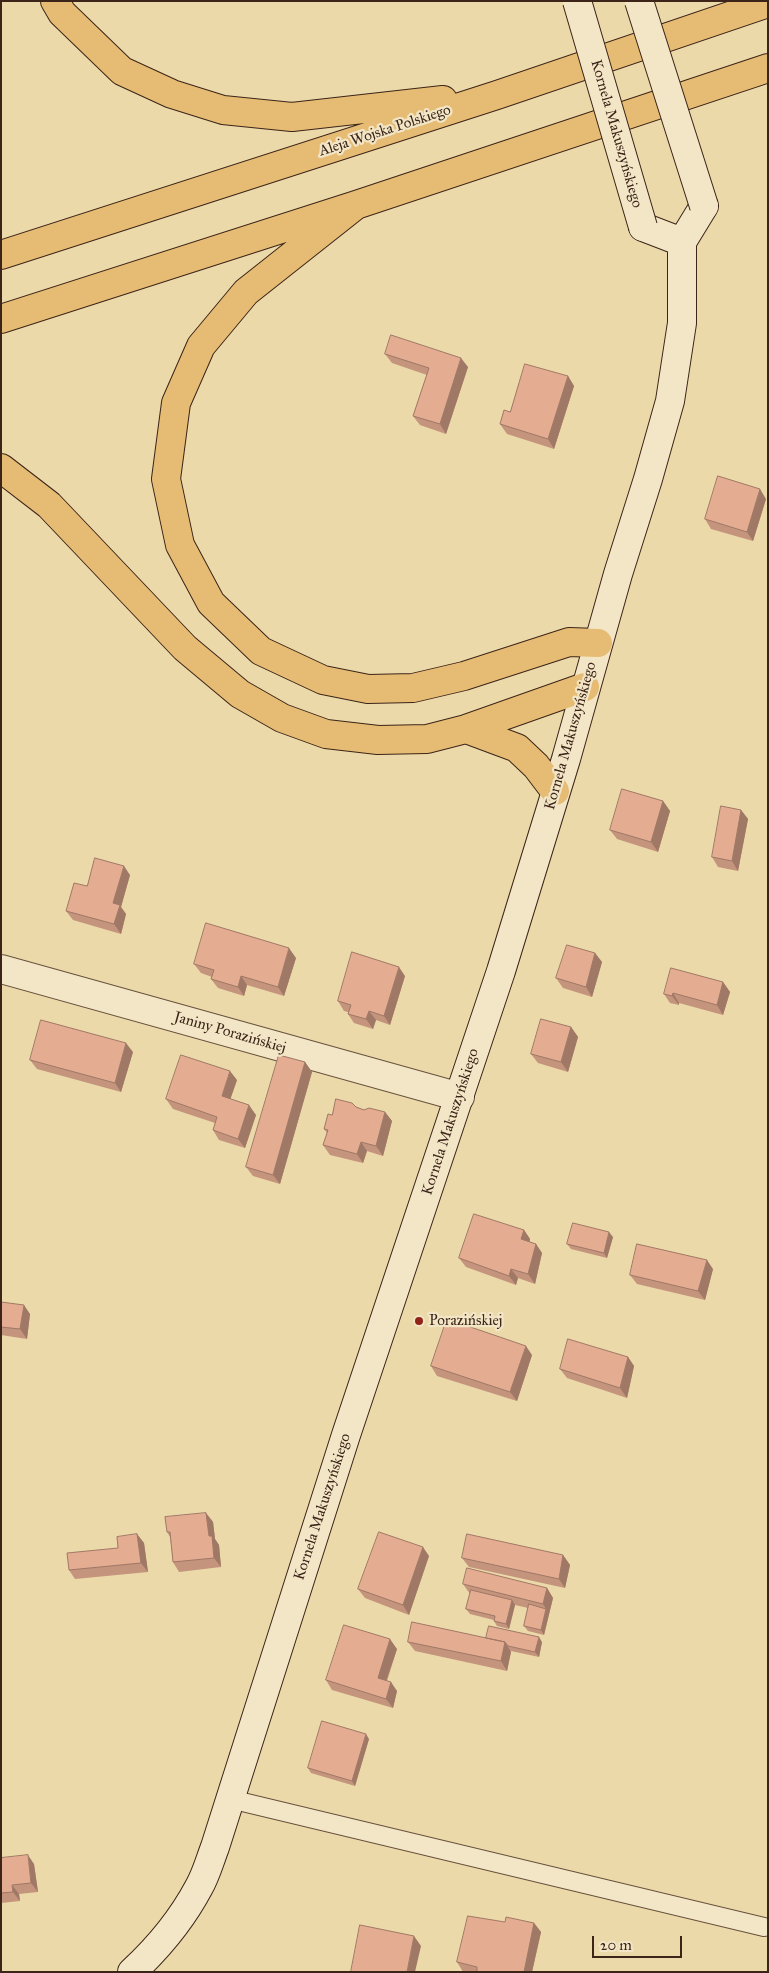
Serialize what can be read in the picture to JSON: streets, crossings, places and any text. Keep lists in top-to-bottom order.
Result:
{
  "streets": {
    "main road": ["Aleja Wojska Polskiego"],
    "street": ["Kornela Makuszyńskiego", "Janiny Porazińskiej"]
  },
  "crossings": [
    ["Kornela Makuszyńskiego", "Janiny Porazińskiej"]
  ],
  "places": ["Porazińskiej"],
  "scale_bar": "20 m"
}
